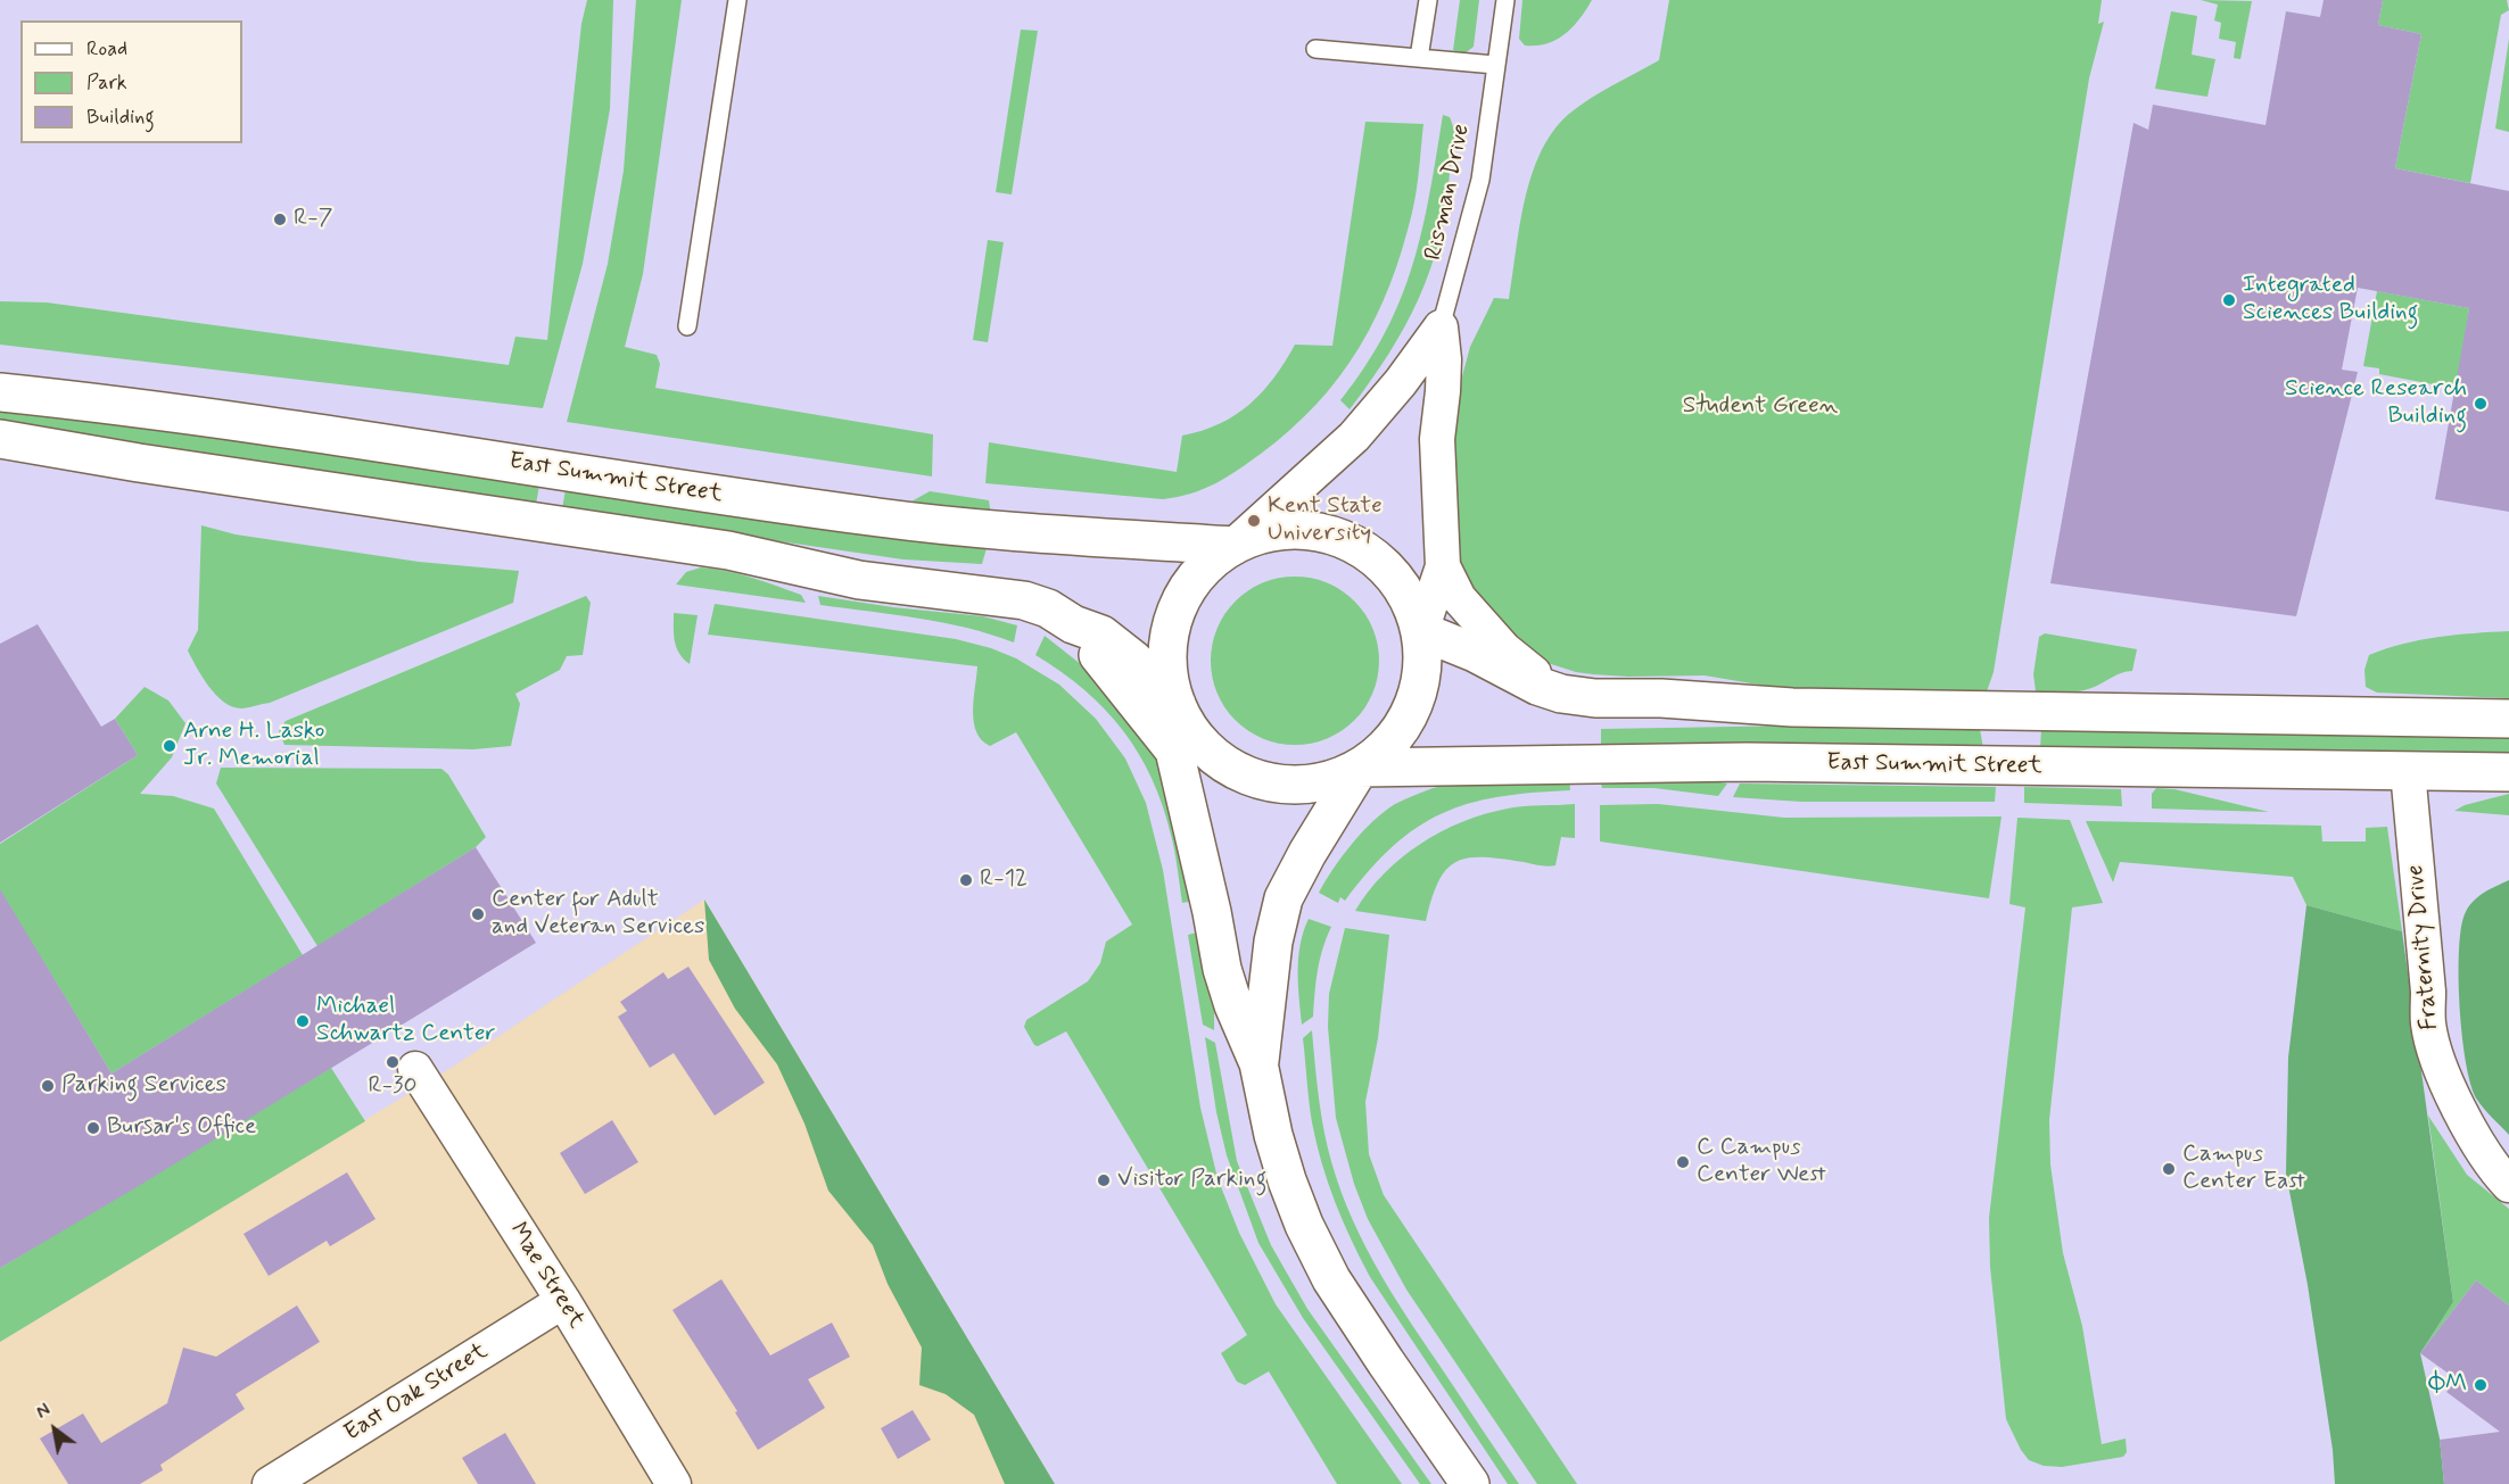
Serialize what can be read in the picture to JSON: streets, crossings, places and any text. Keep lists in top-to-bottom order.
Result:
{
  "streets": {
    "main road": ["East Summit Street"],
    "street": ["Fraternity Drive", "Mae Street", "East Oak Street"],
    "lane": ["Risman Drive"]
  },
  "crossings": [
    ["East Summit Street", "Fraternity Drive"],
    ["Mae Street", "East Oak Street"]
  ],
  "parks": ["Student Green"],
  "places": [
    "R-7",
    "Integrated Sciences Building",
    "Science Research Building",
    "Kent State University",
    "Arne H. Lasko Jr. Memorial",
    "R-12",
    "Center for Adult and Veteran Services",
    "Michael Schwartz Center",
    "R-30",
    "Parking Services",
    "Bursar's Office",
    "C Campus Center West",
    "Campus Center East",
    "Visitor Parking",
    "ΦΜ"
  ],
  "legend": ["Road", "Park", "Building"],
  "north": "top left"
}
